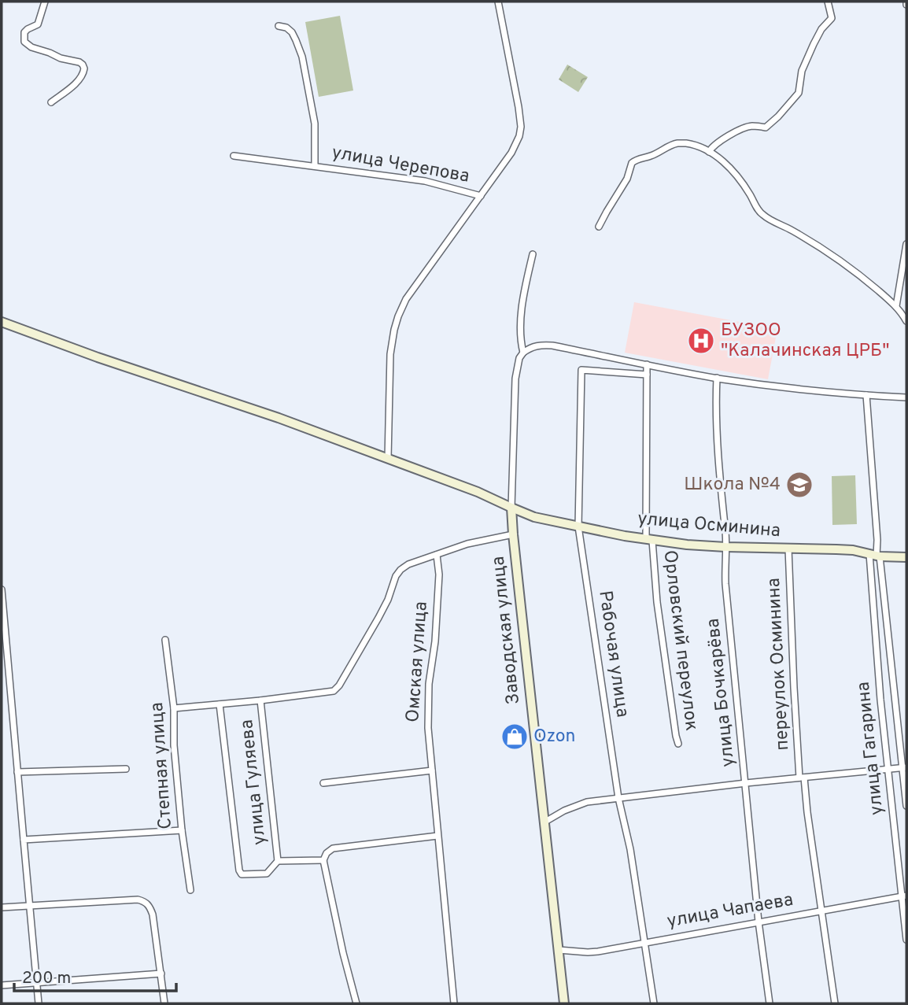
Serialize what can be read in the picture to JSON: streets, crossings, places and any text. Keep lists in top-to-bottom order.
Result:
{
  "streets": {
    "street": [
      "улица Черепова",
      "улица Осминина",
      "Заводская улица",
      "Орловский переулок",
      "Рабочая улица",
      "Омская улица",
      "переулок Осминина",
      "улица Бочкарёва",
      "улица Гагарина",
      "Степная улица",
      "улица Гуляева",
      "улица Чапаева"
    ]
  },
  "crossings": [
    ["улица Черепова", "улица Осминина"],
    ["улица Осминина", "Заводская улица"],
    ["улица Осминина", "Орловский переулок"],
    ["улица Осминина", "Рабочая улица"],
    ["улица Осминина", "переулок Осминина"],
    ["улица Осминина", "улица Бочкарёва"],
    ["улица Осминина", "улица Гагарина"],
    ["Заводская улица", "улица Чапаева"],
    ["Орловский переулок", "Рабочая улица"],
    ["Рабочая улица", "улица Чапаева"],
    ["переулок Осминина", "улица Чапаева"],
    ["улица Бочкарёва", "улица Чапаева"],
    ["улица Гагарина", "улица Чапаева"]
  ],
  "places": {
    "hospital": ["БУЗОО \"Калачинская ЦРБ\""],
    "school or university": ["Школа №4"],
    "shop": ["Ozon"]
  },
  "scale_bar": "200 m"
}
